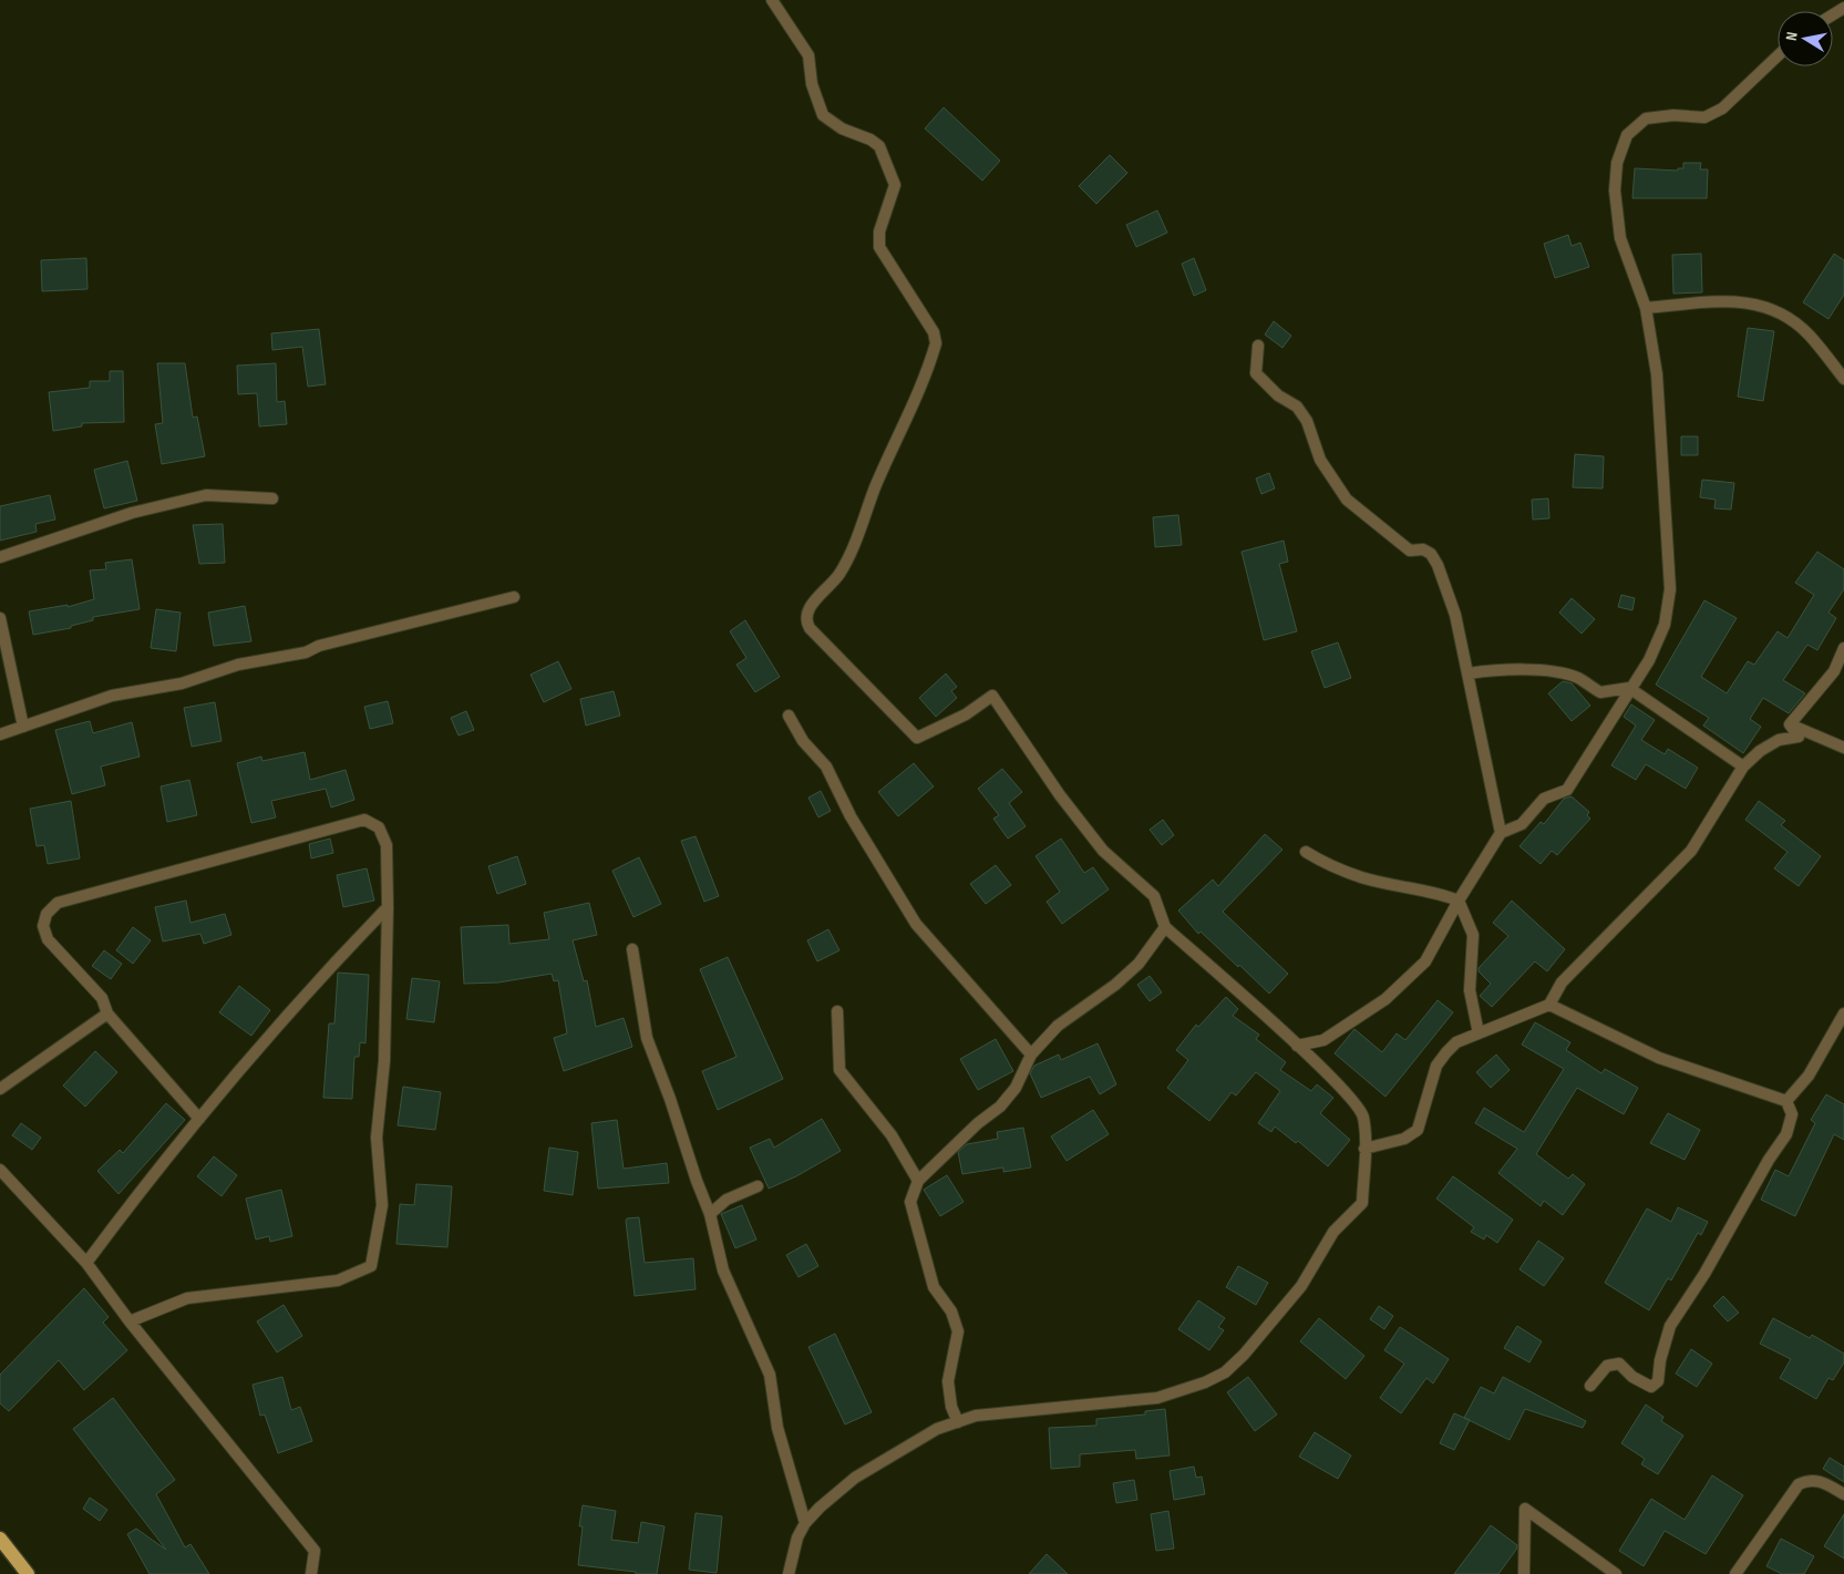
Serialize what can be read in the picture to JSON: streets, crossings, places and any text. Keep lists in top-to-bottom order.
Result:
{
  "north": "left"
}
